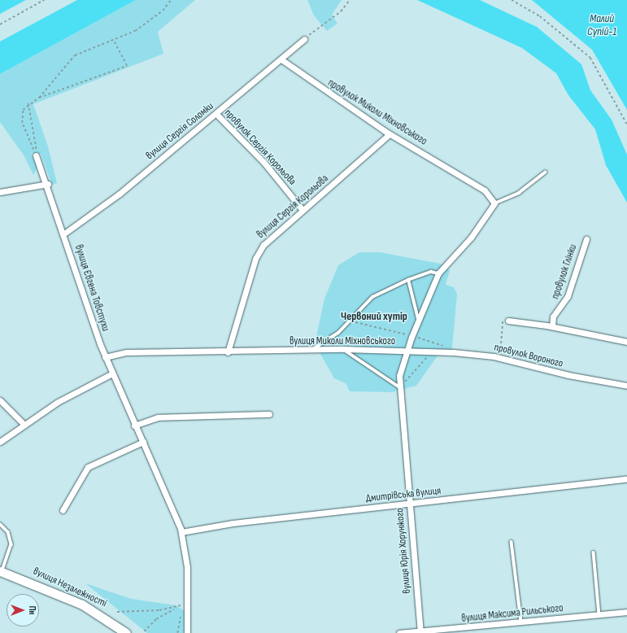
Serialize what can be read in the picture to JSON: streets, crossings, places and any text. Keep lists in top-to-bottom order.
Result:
{
  "streets": {
    "main road": ["вулиця Незалежності"],
    "street": [
      "провулок Миколи Міхновського",
      "вулиця Сергія Соломки",
      "провулок Сергія Корольова",
      "вулиця Сергія Корольова",
      "провулок Глінки",
      "вулиця Євгена Товстухи",
      "вулиця Миколи Міхновського",
      "провулок Вороного",
      "Дмитрівська вулиця",
      "вулиця Юрія Хорунжого",
      "вулиця Максима Рильського"
    ]
  },
  "crossings": [
    ["провулок Миколи Міхновського", "вулиця Сергія Соломки"],
    ["провулок Миколи Міхновського", "вулиця Сергія Корольова"],
    ["провулок Миколи Міхновського", "вулиця Миколи Міхновського"],
    ["вулиця Сергія Соломки", "провулок Сергія Корольова"],
    ["вулиця Сергія Соломки", "вулиця Євгена Товстухи"],
    ["провулок Сергія Корольова", "вулиця Сергія Корольова"],
    ["вулиця Сергія Корольова", "вулиця Миколи Міхновського"],
    ["вулиця Євгена Товстухи", "вулиця Миколи Міхновського"],
    ["вулиця Євгена Товстухи", "Дмитрівська вулиця"],
    ["вулиця Миколи Міхновського", "провулок Вороного"],
    ["вулиця Миколи Міхновського", "вулиця Юрія Хорунжого"],
    ["провулок Вороного", "вулиця Юрія Хорунжого"],
    ["Дмитрівська вулиця", "вулиця Юрія Хорунжого"],
    ["вулиця Юрія Хорунжого", "вулиця Максима Рильського"]
  ],
  "districts": ["Червоний хутір"],
  "water": ["Малий Супій-1"],
  "north": "right"
}
